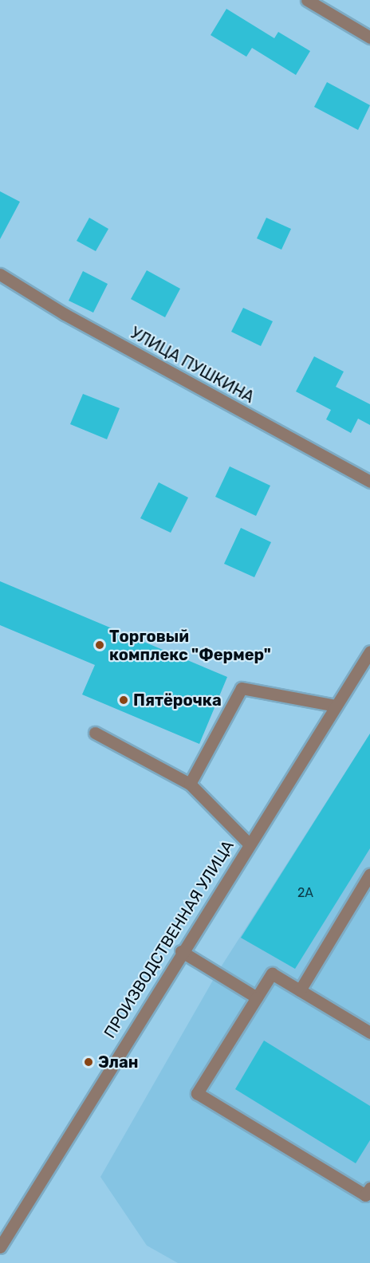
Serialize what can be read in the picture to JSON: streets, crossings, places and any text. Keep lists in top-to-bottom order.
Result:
{
  "streets": {
    "street": ["УЛИЦА ПУШКИНА", "ПРОИЗВОДСТВЕННАЯ УЛИЦА"]
  },
  "places": ["Торговый комплекс \"Фермер\"", "Пятёрочка", "Элан"],
  "house_numbers": ["2А"]
}
